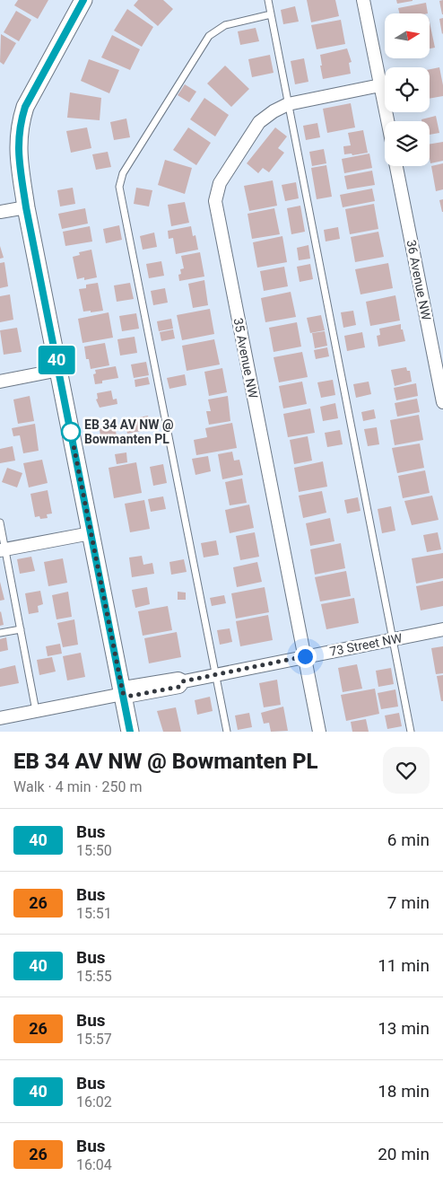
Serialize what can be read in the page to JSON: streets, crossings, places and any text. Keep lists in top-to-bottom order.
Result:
{
  "streets": {
    "street": ["36 Avenue NW", "35 Avenue NW", "73 Street NW"]
  },
  "crossings": [
    ["35 Avenue NW", "73 Street NW"]
  ],
  "places": ["EB 34 AV NW @ Bowmanten PL"],
  "lines": ["bus line 40"],
  "north": "right",
  "page": {
    "on_map": "40",
    "heading": ["EB 34 AV NW @ Bowmanten PL", "Walk · 4 min · 250 m"],
    "list": [
      {
        "mark": "40",
        "name": "Bus",
        "note": "15:50",
        "value": "6 min"
      },
      {
        "mark": "26",
        "name": "Bus",
        "note": "15:51",
        "value": "7 min"
      },
      {
        "mark": "40",
        "name": "Bus",
        "note": "15:55",
        "value": "11 min"
      },
      {
        "mark": "26",
        "name": "Bus",
        "note": "15:57",
        "value": "13 min"
      },
      {
        "mark": "40",
        "name": "Bus",
        "note": "16:02",
        "value": "18 min"
      },
      {
        "mark": "26",
        "name": "Bus",
        "note": "16:04",
        "value": "20 min"
      }
    ]
  }
}
